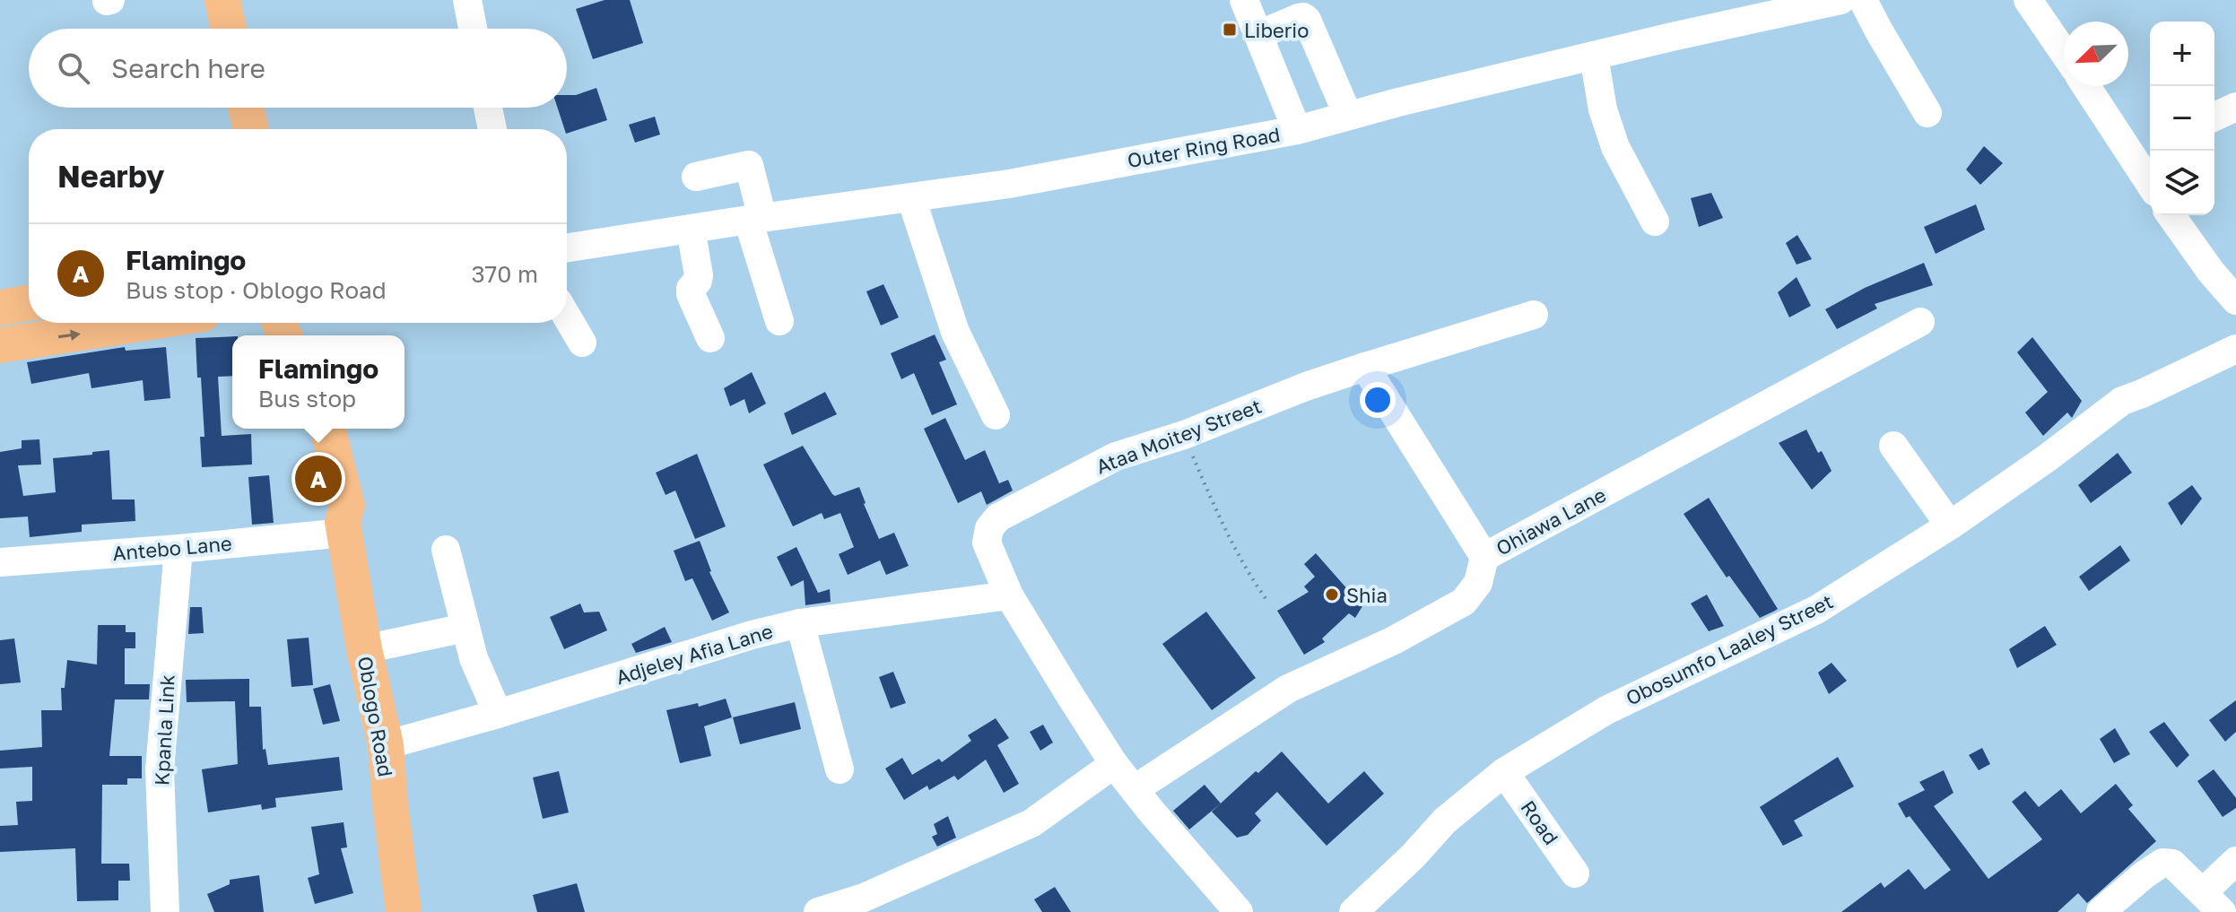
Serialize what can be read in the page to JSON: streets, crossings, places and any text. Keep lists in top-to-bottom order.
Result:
{
  "streets": {
    "main road": ["Oblogo Road"],
    "street": [
      "Outer Ring Road",
      "Ataa Moitey Street",
      "Ohiawa Lane",
      "Antebo Lane",
      "Obosumfo Laaley Street",
      "Adjeley Afia Lane",
      "Kpanla Link",
      "Road"
    ]
  },
  "crossings": [
    ["Ataa Moitey Street", "Ohiawa Lane"],
    ["Ataa Moitey Street", "Adjeley Afia Lane"],
    ["Antebo Lane", "Oblogo Road"],
    ["Antebo Lane", "Kpanla Link"],
    ["Obosumfo Laaley Street", "Road"],
    ["Adjeley Afia Lane", "Oblogo Road"]
  ],
  "places": {
    "transit": ["Liberio"],
    "other": ["Shia"]
  },
  "north": "bottom left",
  "page": {
    "map_buttons": ["+", "−"],
    "search": "Search here",
    "heading": "Nearby",
    "list": [
      {
        "mark": "A",
        "name": "Flamingo",
        "note": "Bus stop · Oblogo Road",
        "value": "370 m"
      }
    ],
    "popup": ["Flamingo", "Bus stop"],
    "pins": "A"
  }
}
